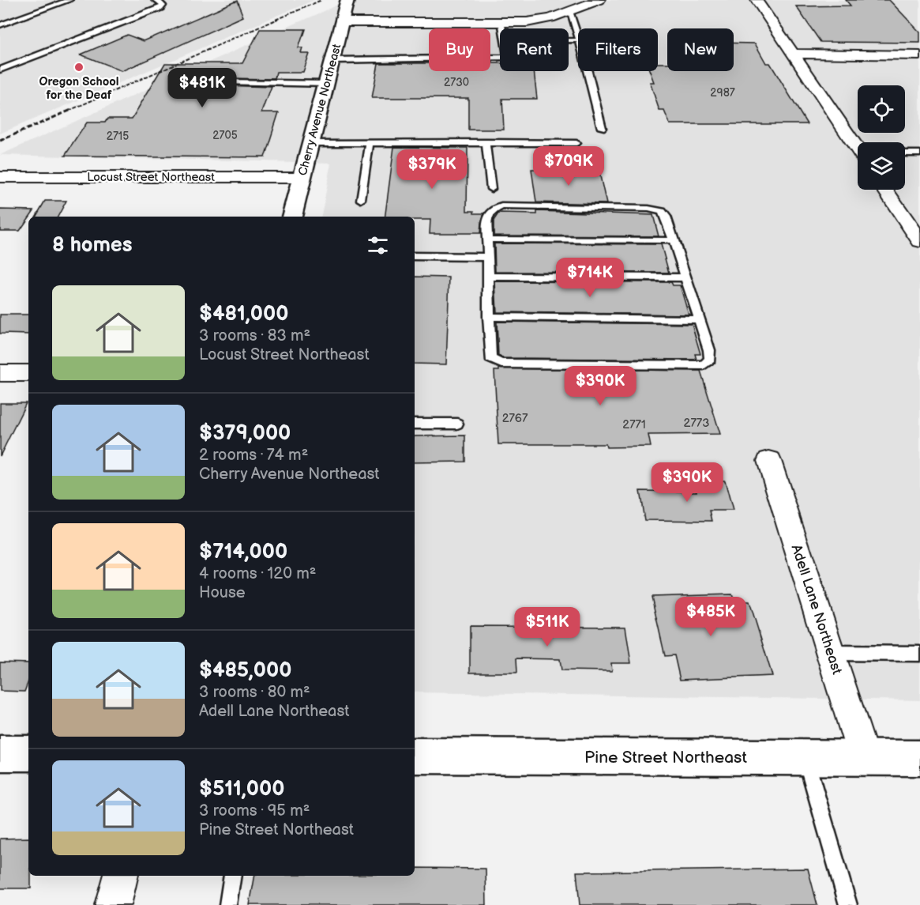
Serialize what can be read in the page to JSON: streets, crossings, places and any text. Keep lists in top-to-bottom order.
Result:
{
  "streets": {
    "main road": ["Cherry Avenue Northeast", "Pine Street Northeast"],
    "street": ["Locust Street Northeast", "Adell Lane Northeast"]
  },
  "crossings": [
    ["Cherry Avenue Northeast", "Locust Street Northeast"],
    ["Adell Lane Northeast", "Pine Street Northeast"]
  ],
  "places": ["Oregon School for the Deaf"],
  "house_numbers": [
    "2730",
    "2987",
    "2705",
    "2715",
    "2767",
    "2773",
    "2771"
  ],
  "page": {
    "chip": [
      "Buy",
      "Rent",
      "Filters",
      "New"
    ],
    "price": [
      "$481K",
      "$709K",
      "$379K",
      "$714K",
      "$390K",
      "$390K",
      "$485K",
      "$511K"
    ],
    "heading": "8 homes",
    "list": [
      {
        "name": "$481,000",
        "note": "3 rooms · 83 m² · Locust Street Northeast"
      },
      {
        "name": "$379,000",
        "note": "2 rooms · 74 m² · Cherry Avenue Northeast"
      },
      {
        "name": "$714,000",
        "note": "4 rooms · 120 m² · House"
      },
      {
        "name": "$485,000",
        "note": "3 rooms · 80 m² · Adell Lane Northeast"
      },
      {
        "name": "$511,000",
        "note": "3 rooms · 95 m² · Pine Street Northeast"
      }
    ]
  }
}
